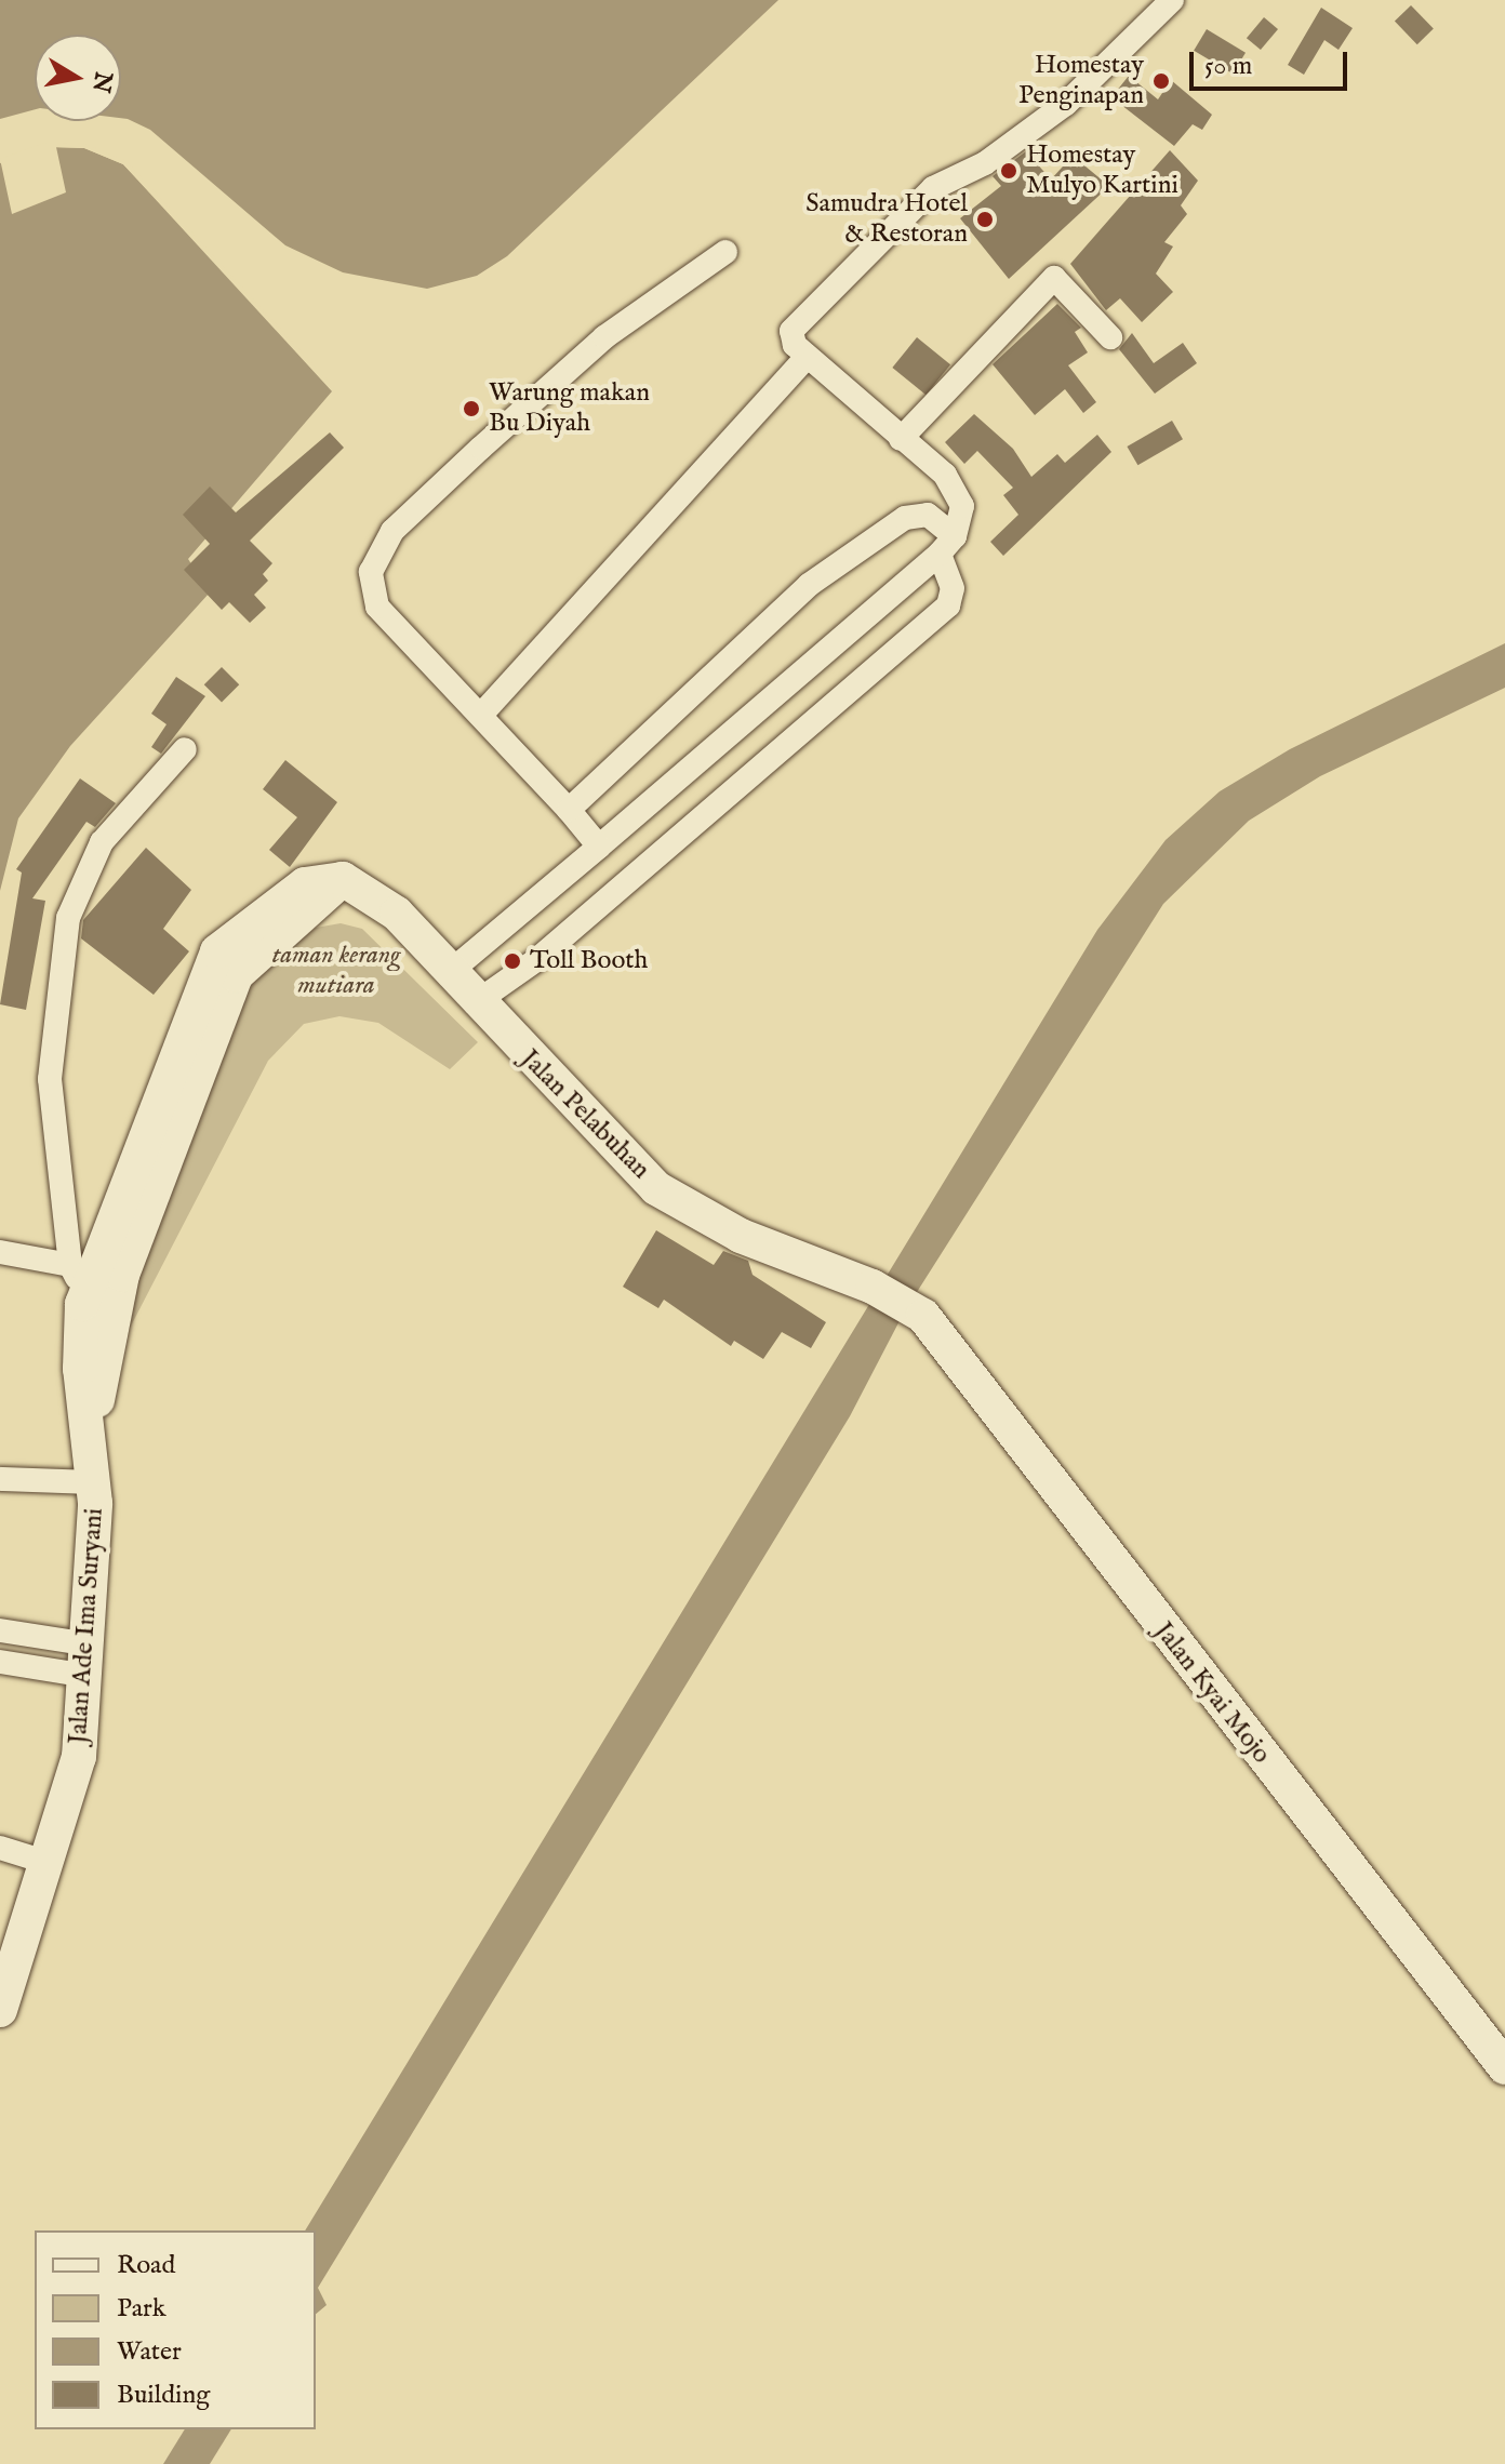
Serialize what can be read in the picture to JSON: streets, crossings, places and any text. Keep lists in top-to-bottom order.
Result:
{
  "streets": {
    "main road": ["Jalan Pelabuhan", "Jalan Ade Ima Suryani", "Jalan Kyai Mojo"]
  },
  "crossings": [
    ["Jalan Pelabuhan", "Jalan Ade Ima Suryani"],
    ["Jalan Pelabuhan", "Jalan Kyai Mojo"]
  ],
  "parks": ["taman kerang mutiara"],
  "places": [
    "Homestay Penginapan",
    "Homestay Mulyo Kartini",
    "Samudra Hotel & Restoran",
    "Warung makan Bu Diyah",
    "Toll Booth"
  ],
  "legend": [
    "Road",
    "Park",
    "Water",
    "Building"
  ],
  "scale_bar": "50 m",
  "north": "right"
}
